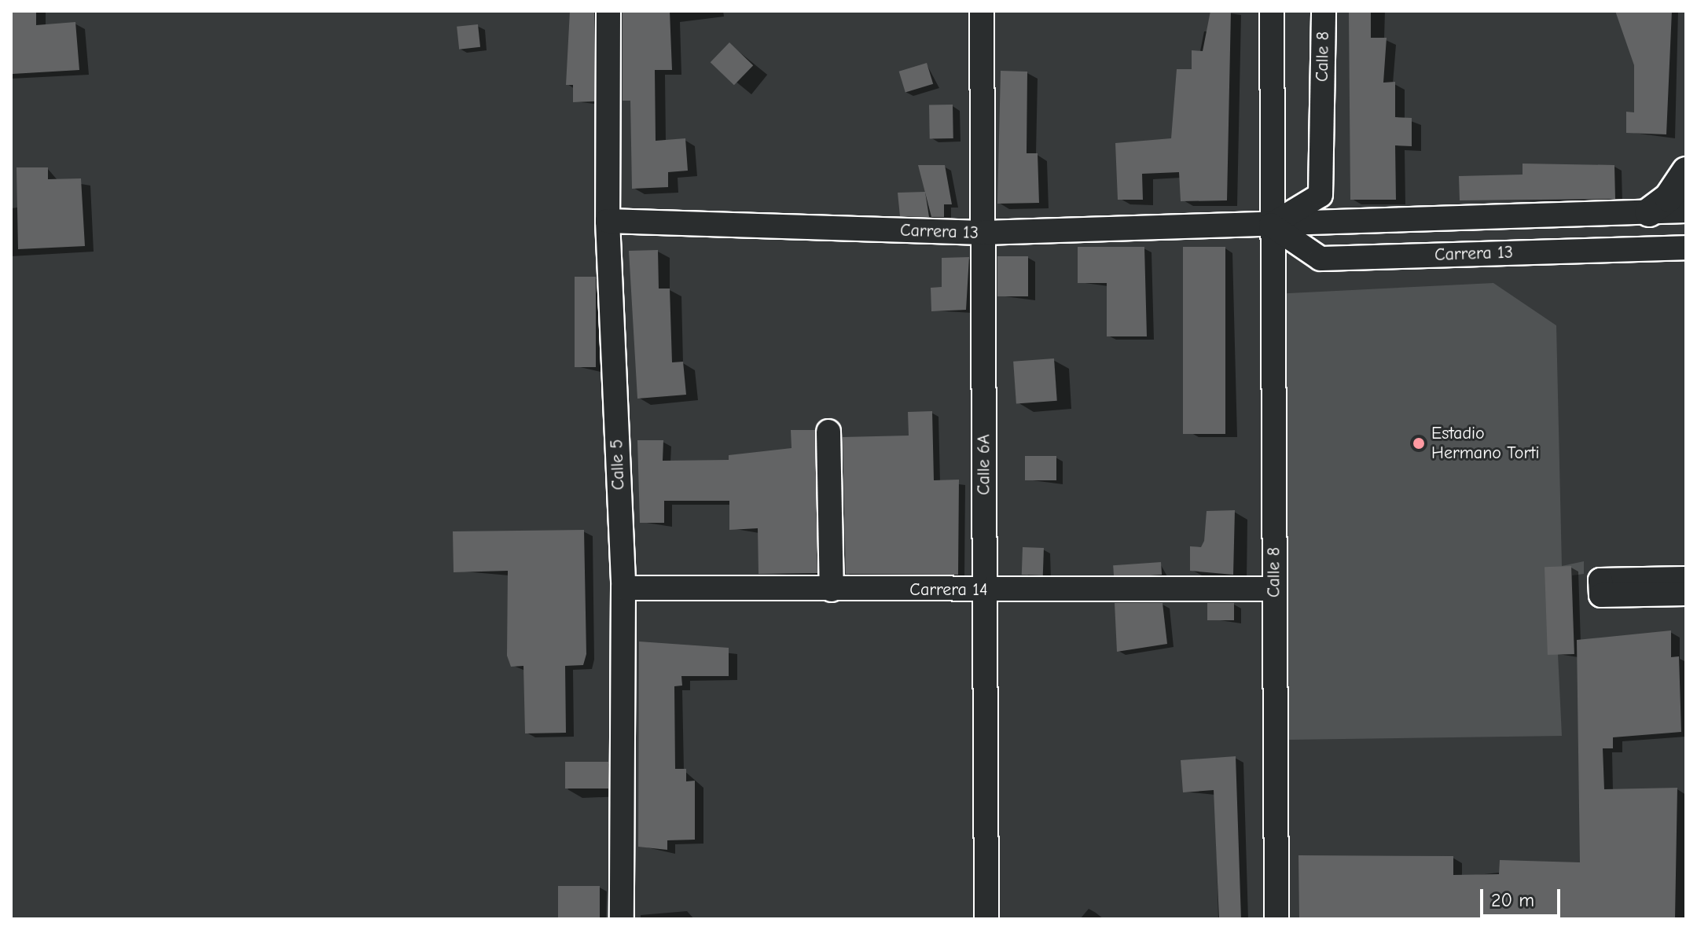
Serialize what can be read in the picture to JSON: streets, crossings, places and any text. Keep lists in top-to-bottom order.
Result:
{
  "streets": {
    "street": [
      "Calle 8",
      "Carrera 13",
      "Calle 5",
      "Calle 6A",
      "Carrera 14"
    ]
  },
  "crossings": [
    ["Calle 8", "Carrera 13"],
    ["Calle 8", "Carrera 14"],
    ["Carrera 13", "Calle 5"],
    ["Carrera 13", "Calle 6A"],
    ["Calle 5", "Carrera 14"],
    ["Calle 6A", "Carrera 14"]
  ],
  "places": ["Estadio Hermano Torti"],
  "scale_bar": "20 m"
}
